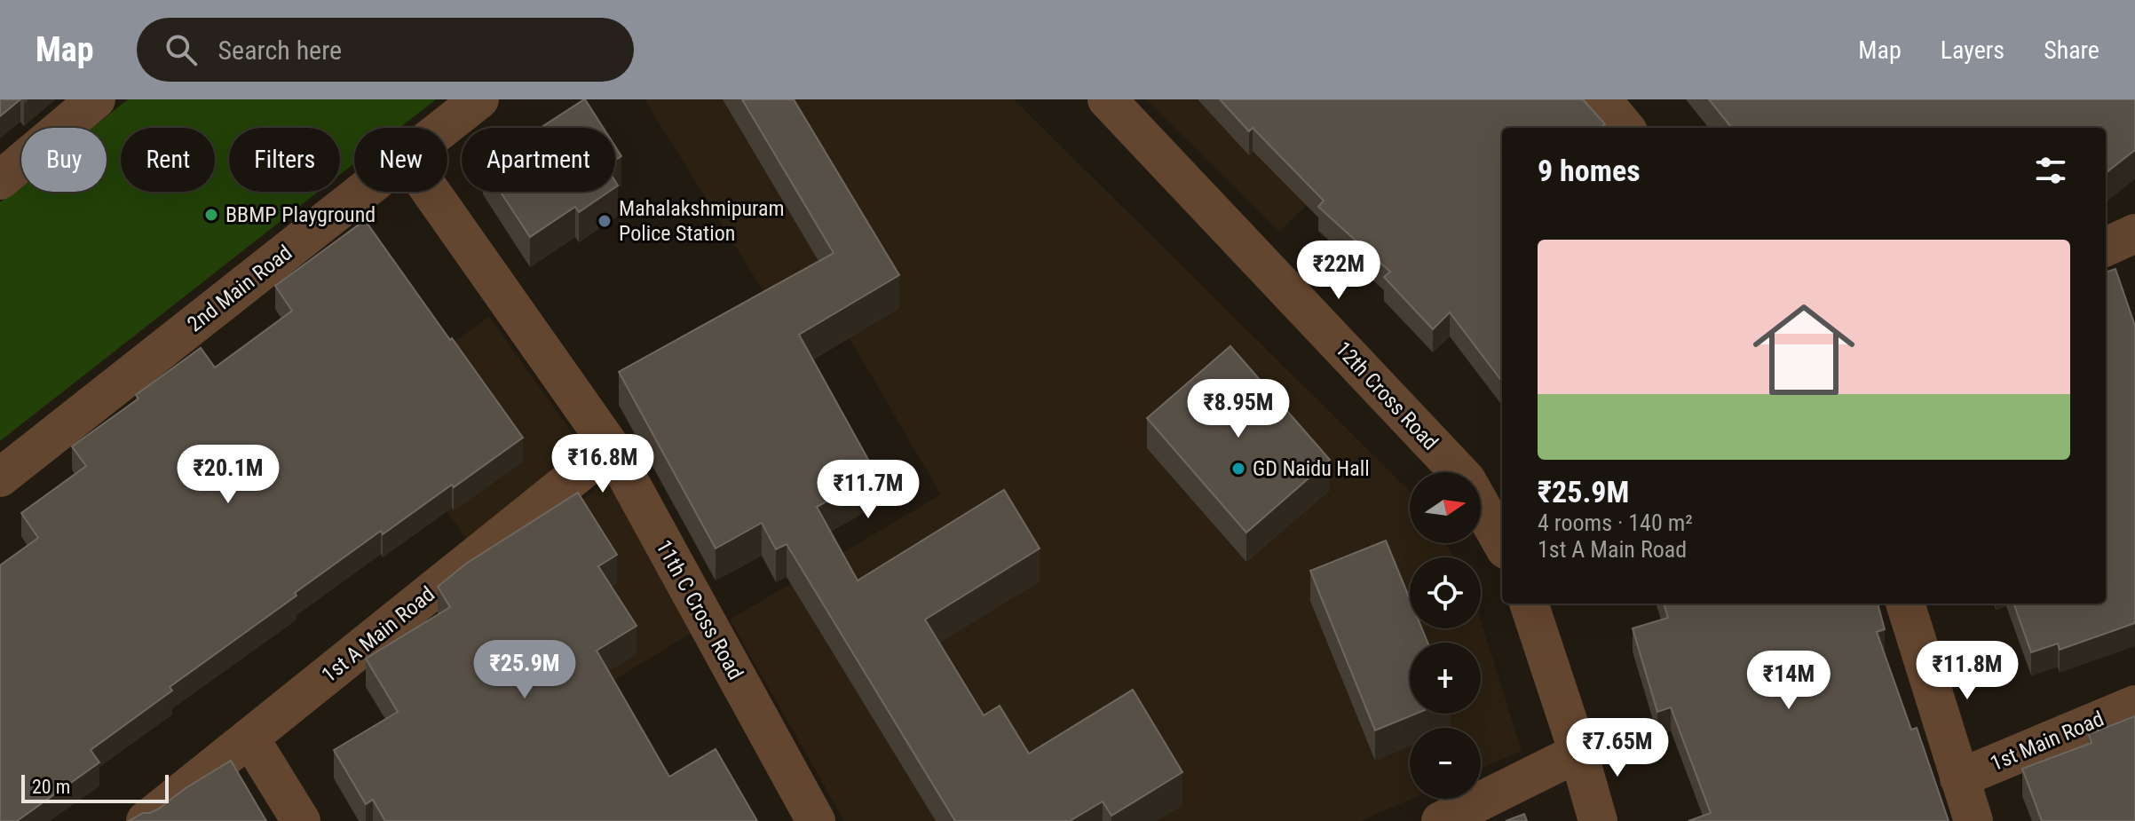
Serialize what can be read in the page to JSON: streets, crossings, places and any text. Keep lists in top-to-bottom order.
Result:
{
  "streets": {
    "street": [
      "2nd Main Road",
      "12th Cross Road",
      "11th C Cross Road",
      "1st A Main Road",
      "1st Main Road"
    ]
  },
  "crossings": [
    ["11th C Cross Road", "1st A Main Road"]
  ],
  "places": ["BBMP Playground", "Mahalakshmipuram Police Station", "GD Naidu Hall"],
  "scale_bar": "20 m",
  "north": "right",
  "page": {
    "header": "Map",
    "search": "Search here",
    "nav": ["Map", "Layers", "Share"],
    "chip": [
      "Buy",
      "Rent",
      "Filters",
      "New",
      "Apartment"
    ],
    "heading": "9 homes",
    "list": [
      {
        "name": "₹25.9M",
        "note": "4 rooms · 140 m² · 1st A Main Road"
      }
    ],
    "price": [
      "₹22M",
      "₹8.95M",
      "₹16.8M",
      "₹20.1M",
      "₹11.7M",
      "₹25.9M",
      "₹11.8M",
      "₹14M",
      "₹7.65M"
    ],
    "map_buttons": ["+", "−"],
    "scale": "20 m"
  }
}
